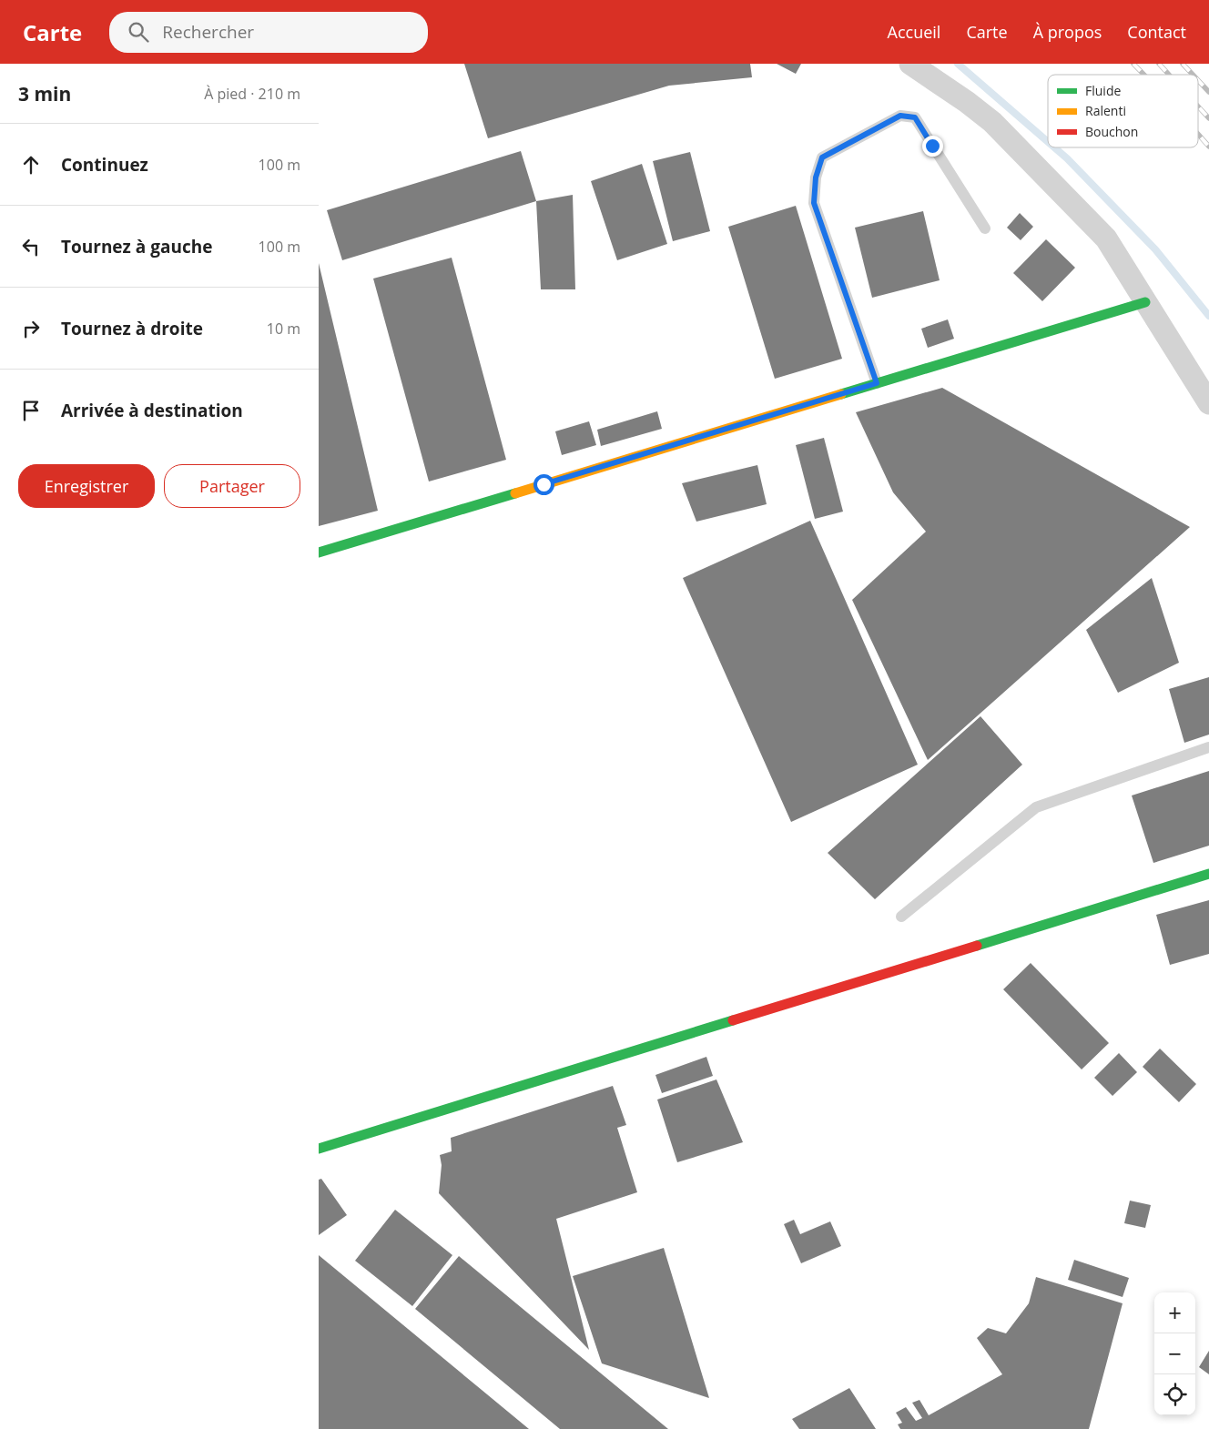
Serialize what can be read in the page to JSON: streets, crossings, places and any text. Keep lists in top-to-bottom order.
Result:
{
  "legend": ["Fluide", "Ralenti", "Bouchon"],
  "page": {
    "header": "Carte",
    "search": "Rechercher",
    "nav": [
      "Accueil",
      "Carte",
      "À propos",
      "Contact"
    ],
    "heading": ["3 min", "À pied · 210 m"],
    "list": [
      ["Continuez", "100 m"],
      ["Tournez à gauche", "100 m"],
      ["Tournez à droite", "10 m"],
      "Arrivée à destination"
    ],
    "buttons": ["Enregistrer", "Partager"],
    "map_buttons": ["+", "−"]
  }
}
